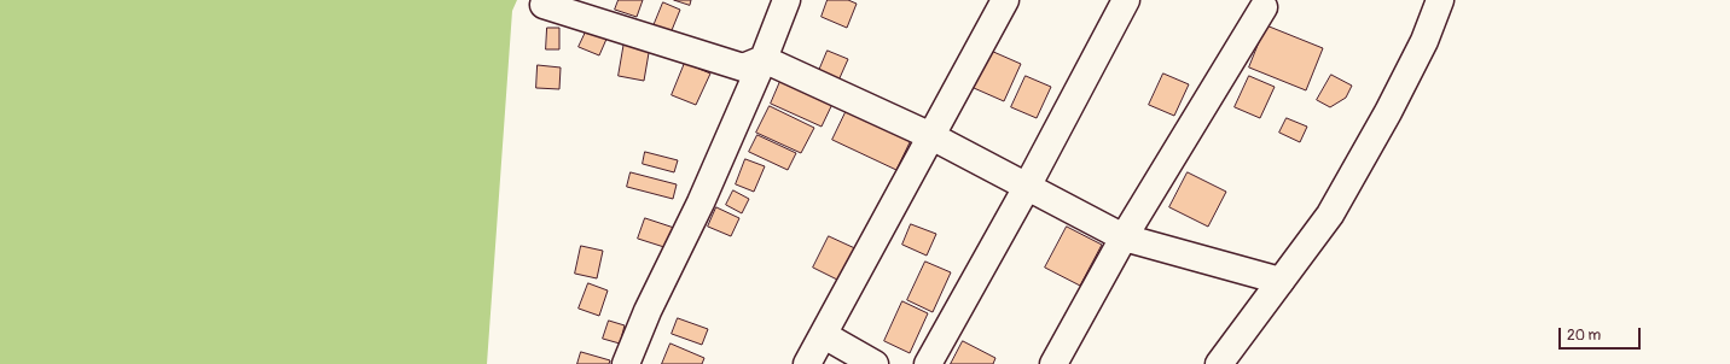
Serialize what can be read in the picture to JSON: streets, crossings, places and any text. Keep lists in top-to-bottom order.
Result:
{
  "scale_bar": "20 m"
}
